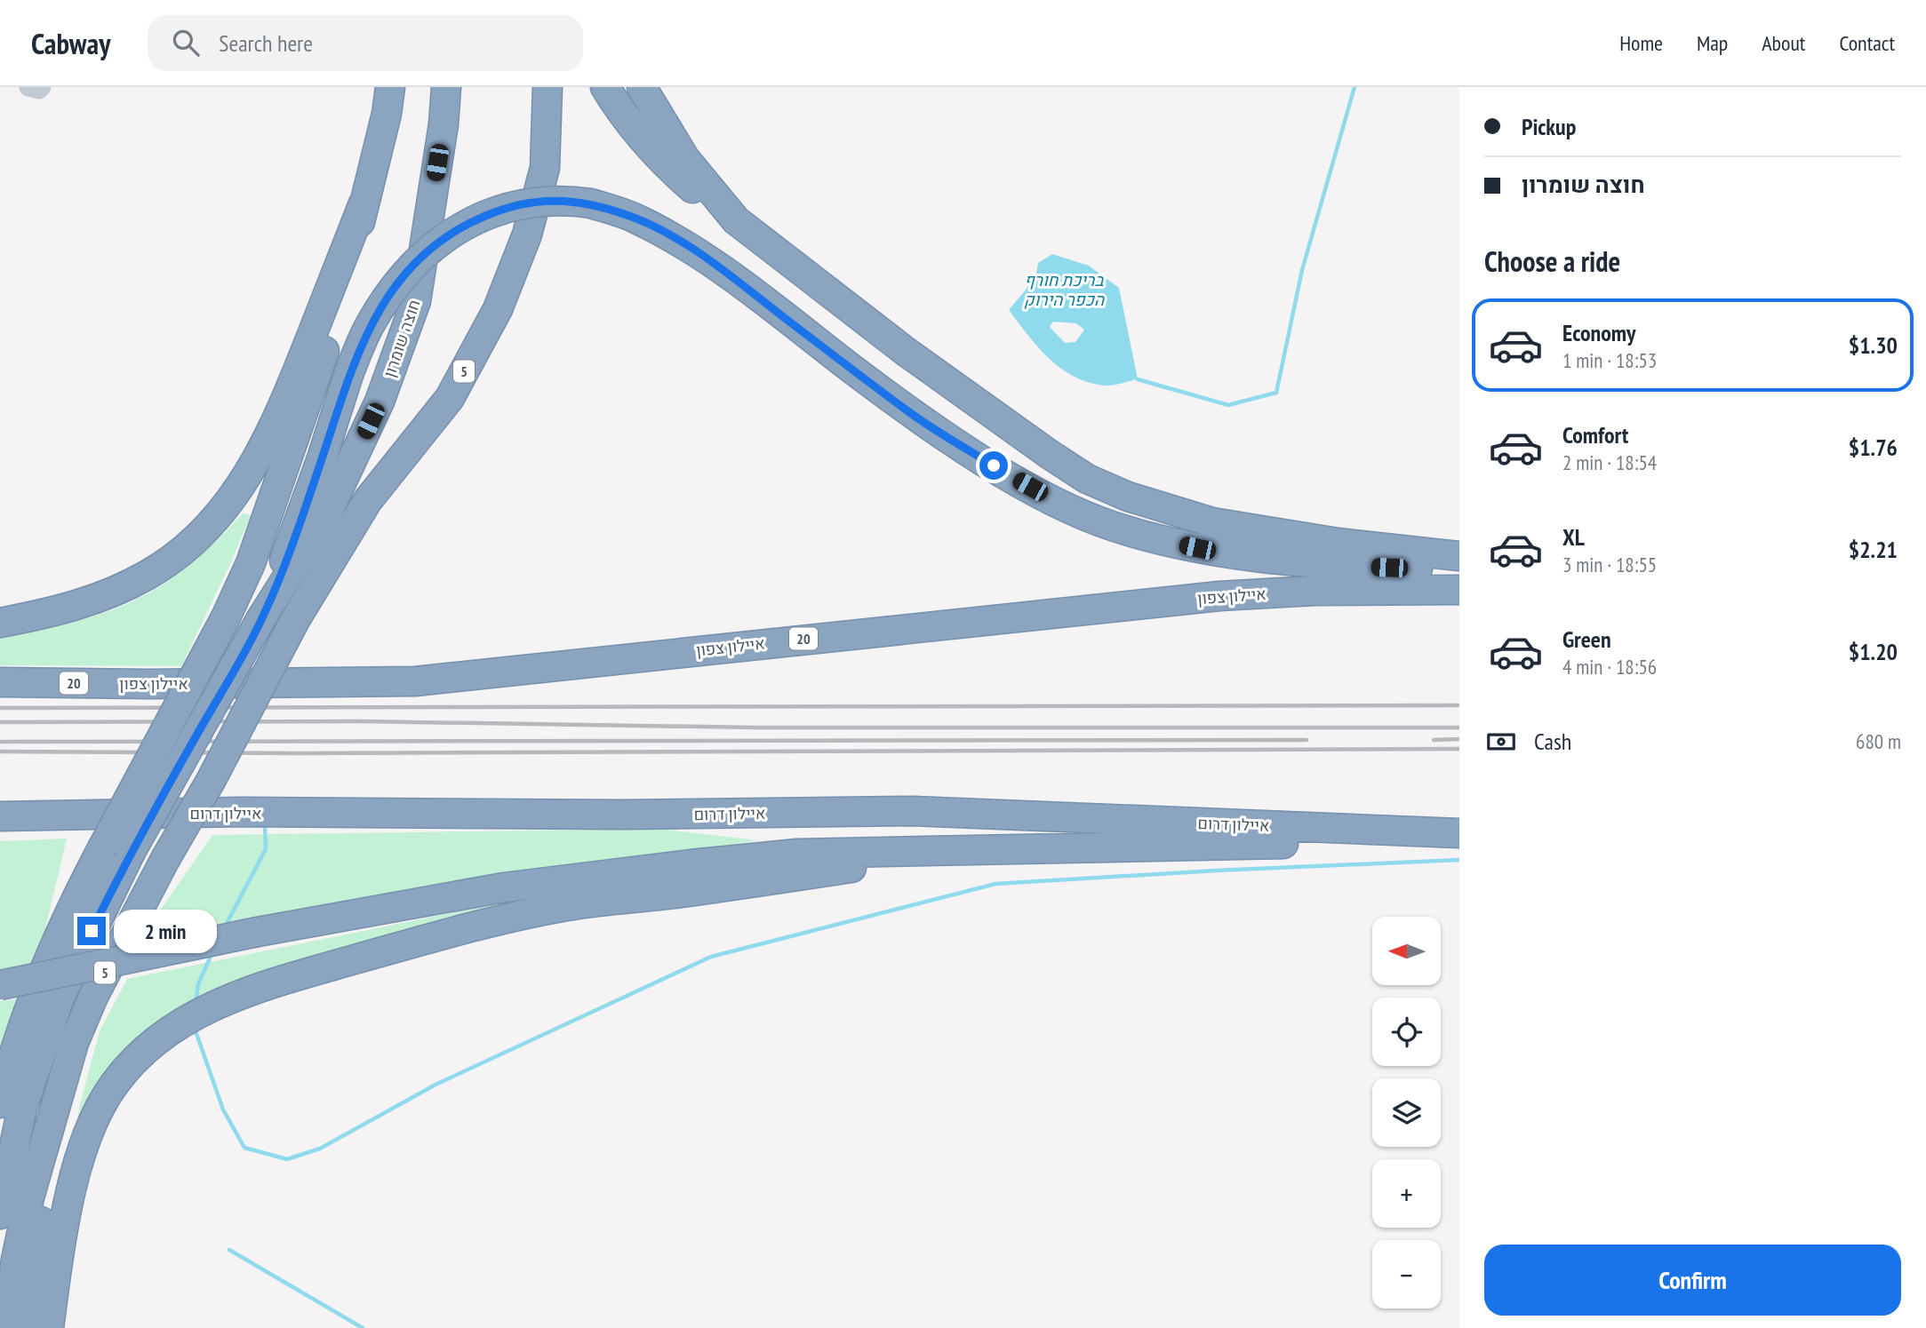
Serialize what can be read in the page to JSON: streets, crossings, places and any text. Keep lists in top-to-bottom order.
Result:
{
  "streets": {
    "highway": [
      "חוצה שומרון",
      "5",
      "איילון צפון",
      "20",
      "איילון דרום"
    ]
  },
  "water": ["בריכת חורף הכפר הירוק"],
  "north": "left",
  "page": {
    "header": "Cabway",
    "search": "Search here",
    "nav": [
      "Home",
      "Map",
      "About",
      "Contact"
    ],
    "banner": ["Pickup", "חוצה שומרון"],
    "heading": "Choose a ride",
    "list": [
      {
        "name": "Economy",
        "note": "1 min · 18:53",
        "value": "$1.30"
      },
      {
        "name": "Comfort",
        "note": "2 min · 18:54",
        "value": "$1.76"
      },
      {
        "name": "XL",
        "note": "3 min · 18:55",
        "value": "$2.21"
      },
      {
        "name": "Green",
        "note": "4 min · 18:56",
        "value": "$1.20"
      }
    ],
    "pay": ["Cash", "680 m"],
    "bubble": "2 min",
    "map_buttons": ["+", "−"],
    "buttons": "Confirm"
  }
}
